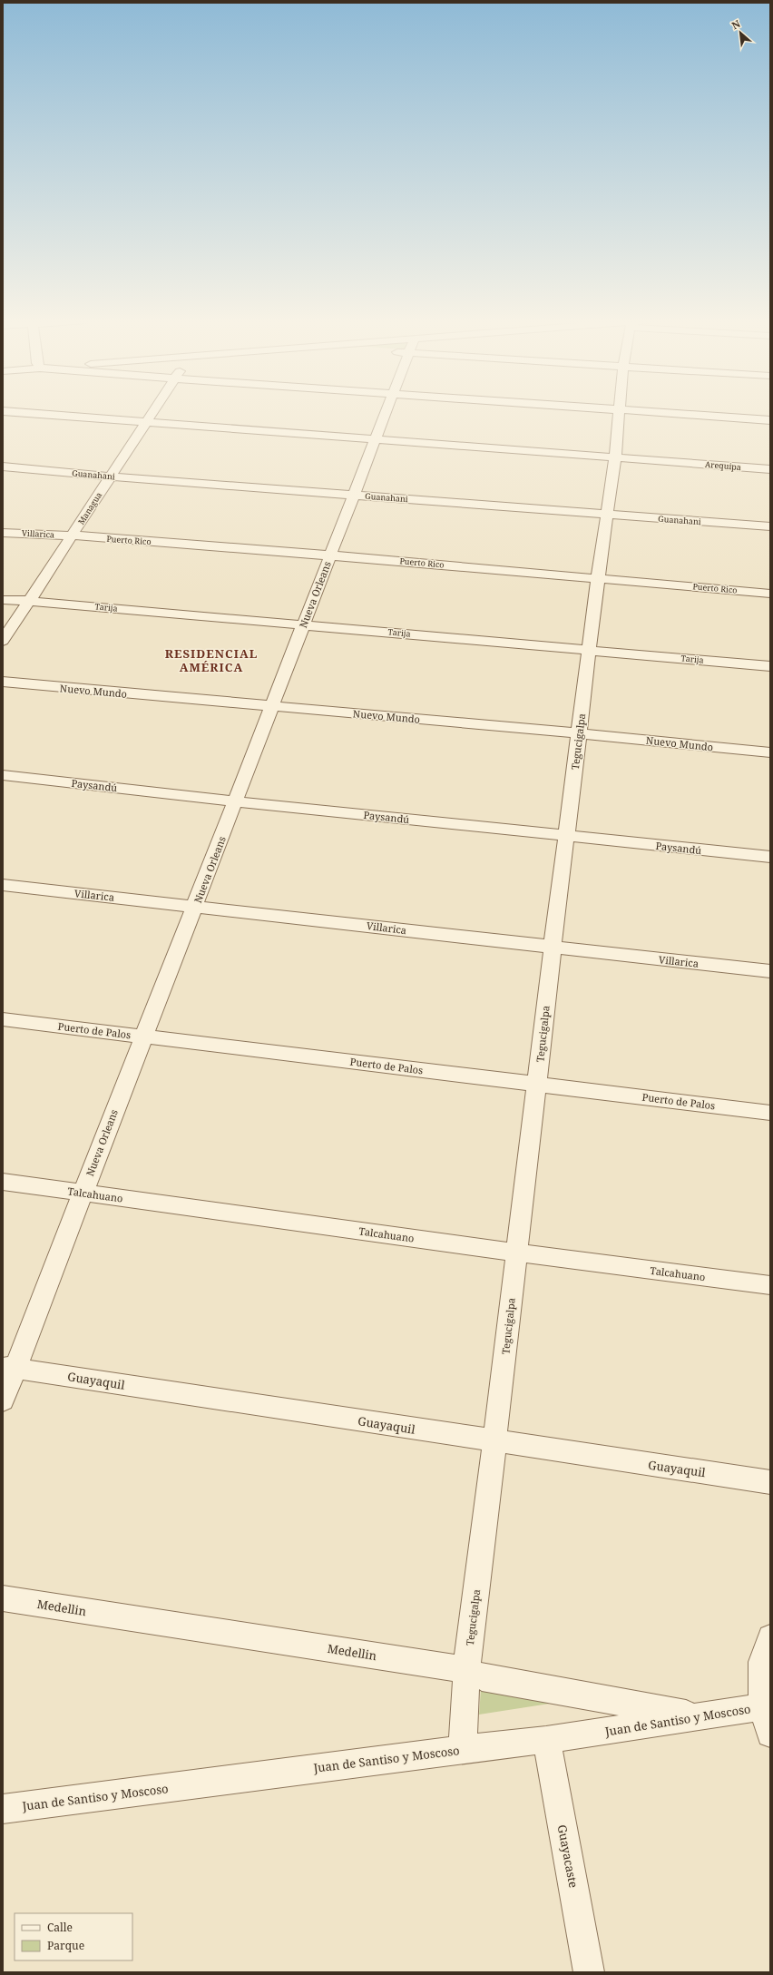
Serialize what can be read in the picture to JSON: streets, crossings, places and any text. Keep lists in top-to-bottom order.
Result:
{
  "streets": {
    "street": [
      "Arequipa",
      "Guanahani",
      "Managua",
      "Villarica",
      "Puerto Rico",
      "Nueva Orleans",
      "Tarija",
      "Nuevo Mundo",
      "Tegucigalpa",
      "Paysandú",
      "Puerto de Palos",
      "Talcahuano",
      "Guayaquil",
      "Medellin",
      "Juan de Santiso y Moscoso",
      "Guayacaste"
    ]
  },
  "crossings": [
    ["Arequipa", "Managua"],
    ["Arequipa", "Nueva Orleans"],
    ["Arequipa", "Tegucigalpa"],
    ["Guanahani", "Managua"],
    ["Guanahani", "Nueva Orleans"],
    ["Guanahani", "Tegucigalpa"],
    ["Managua", "Villarica"],
    ["Managua", "Puerto Rico"],
    ["Managua", "Tarija"],
    ["Villarica", "Puerto Rico"],
    ["Villarica", "Nueva Orleans"],
    ["Villarica", "Tegucigalpa"],
    ["Puerto Rico", "Nueva Orleans"],
    ["Puerto Rico", "Tegucigalpa"],
    ["Nueva Orleans", "Tarija"],
    ["Nueva Orleans", "Nuevo Mundo"],
    ["Nueva Orleans", "Paysandú"],
    ["Nueva Orleans", "Puerto de Palos"],
    ["Nueva Orleans", "Talcahuano"],
    ["Nueva Orleans", "Guayaquil"],
    ["Tarija", "Tegucigalpa"],
    ["Nuevo Mundo", "Tegucigalpa"],
    ["Tegucigalpa", "Paysandú"],
    ["Tegucigalpa", "Puerto de Palos"],
    ["Tegucigalpa", "Talcahuano"],
    ["Tegucigalpa", "Guayaquil"],
    ["Tegucigalpa", "Medellin"],
    ["Tegucigalpa", "Juan de Santiso y Moscoso"],
    ["Medellin", "Juan de Santiso y Moscoso"],
    ["Juan de Santiso y Moscoso", "Guayacaste"]
  ],
  "districts": ["RESIDENCIAL AMÉRICA"],
  "legend": ["Calle", "Parque"],
  "north": "top left"
}
